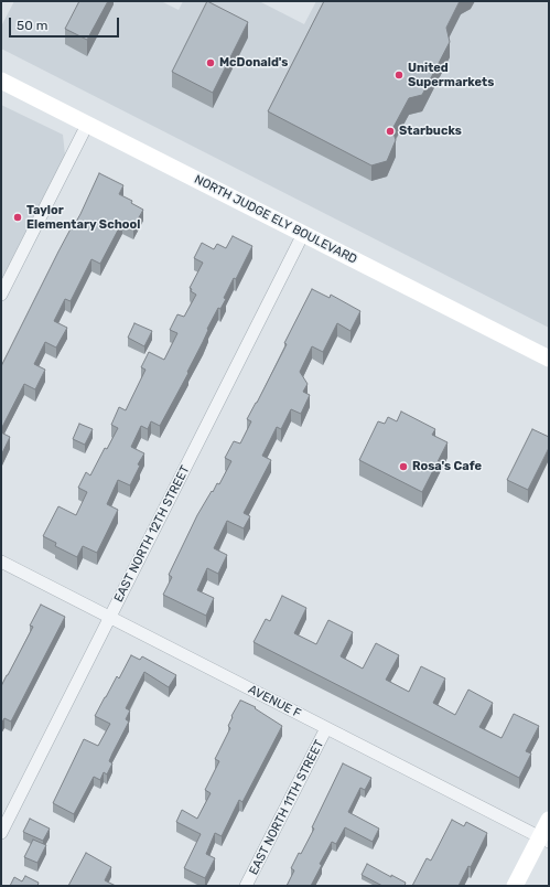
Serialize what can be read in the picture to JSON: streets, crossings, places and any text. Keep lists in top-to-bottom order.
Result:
{
  "streets": {
    "main road": ["NORTH JUDGE ELY BOULEVARD"],
    "street": ["EAST NORTH 12TH STREET", "AVENUE F", "EAST NORTH 11TH STREET"]
  },
  "crossings": [
    ["NORTH JUDGE ELY BOULEVARD", "EAST NORTH 12TH STREET"],
    ["EAST NORTH 12TH STREET", "AVENUE F"],
    ["AVENUE F", "EAST NORTH 11TH STREET"]
  ],
  "places": [
    "McDonald's",
    "United Supermarkets",
    "Starbucks",
    "Taylor Elementary School",
    "Rosa's Cafe"
  ],
  "scale_bar": "50 m"
}
